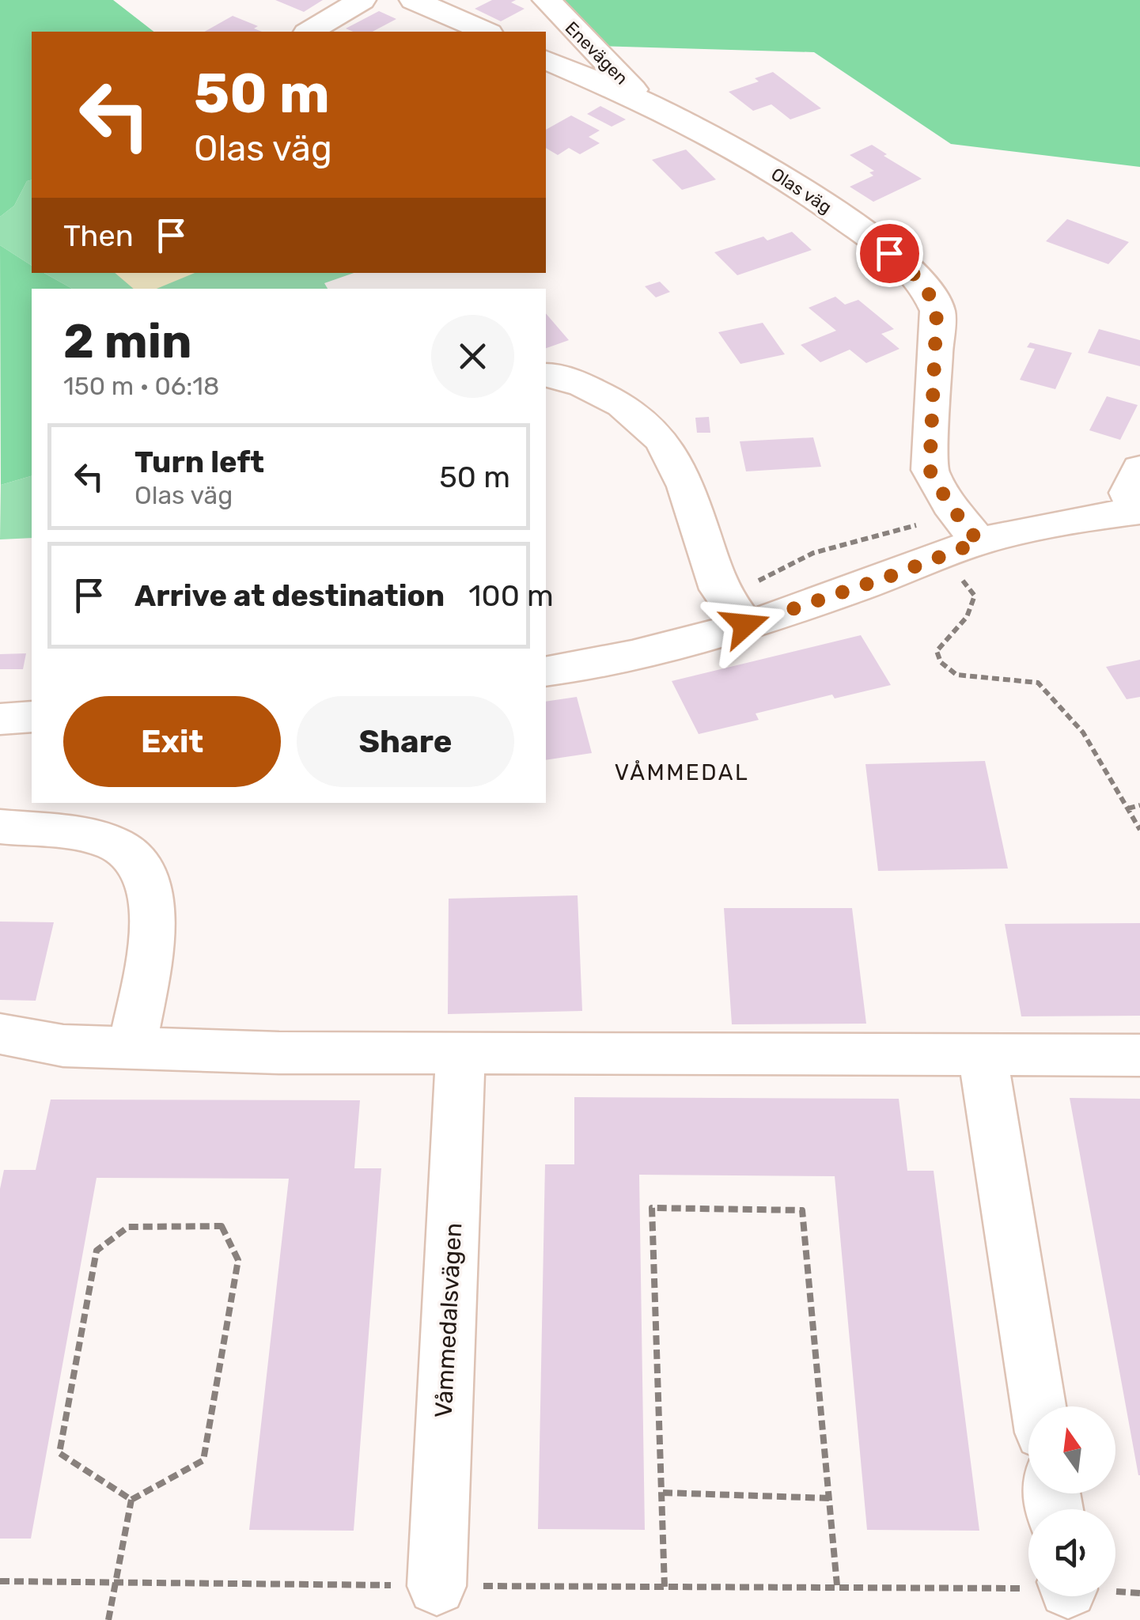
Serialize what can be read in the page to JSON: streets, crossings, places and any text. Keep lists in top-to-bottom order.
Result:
{
  "streets": {
    "street": ["Enevägen", "Olas väg", "Våmmedalsvägen"]
  },
  "crossings": [
    ["Enevägen", "Olas väg"]
  ],
  "districts": ["VÅMMEDAL"],
  "north": "top",
  "page": {
    "turn": ["50 m", "Olas väg"],
    "then": "Then",
    "heading": ["2 min", "150 m · 06:18"],
    "list": [
      {
        "name": "Turn left",
        "note": "Olas väg",
        "value": "50 m"
      },
      {
        "name": "Arrive at destination",
        "value": "100 m"
      }
    ],
    "buttons": ["Exit", "Share"]
  }
}
